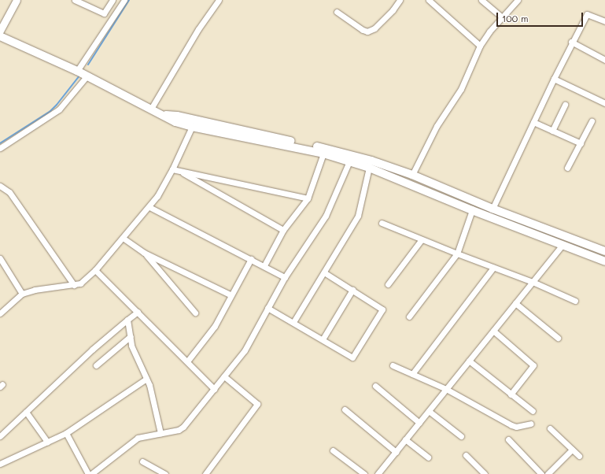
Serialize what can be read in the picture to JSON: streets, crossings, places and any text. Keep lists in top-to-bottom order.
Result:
{
  "scale_bar": "100 m"
}
